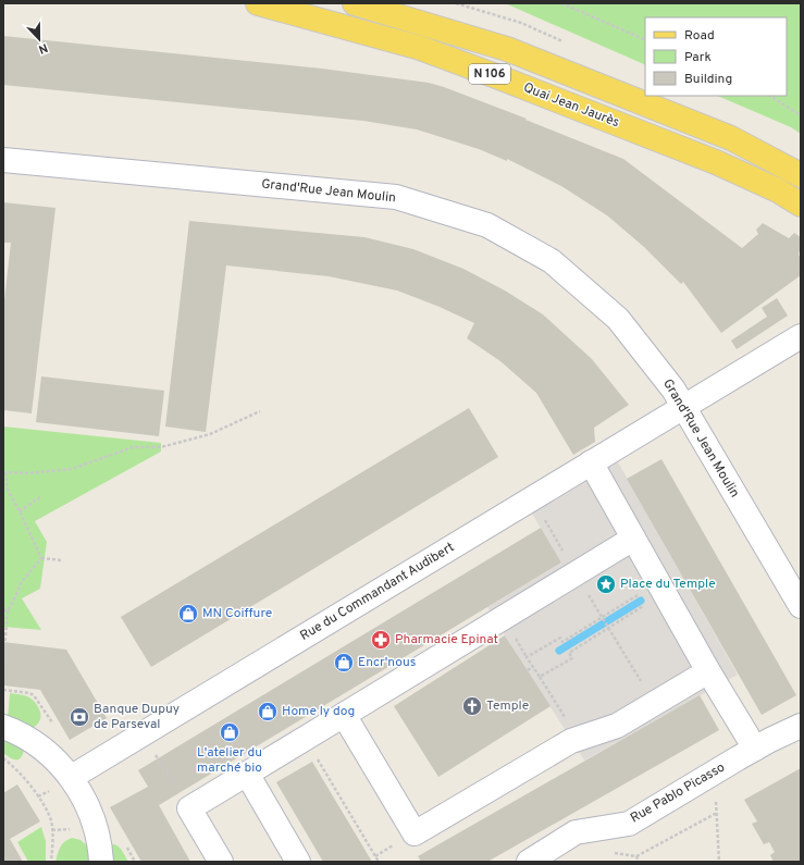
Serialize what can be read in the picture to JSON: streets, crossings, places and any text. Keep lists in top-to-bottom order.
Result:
{
  "streets": {
    "main road": ["N 106", "Quai Jean Jaurès"],
    "street": ["Grand'Rue Jean Moulin", "Rue du Commandant Audibert", "Rue Pablo Picasso"]
  },
  "crossings": [
    ["Grand'Rue Jean Moulin", "Rue du Commandant Audibert"]
  ],
  "places": {
    "place": ["Place du Temple"],
    "shop": [
      "MN Coiffure",
      "Encr'nous",
      "Home ly dog",
      "L'atelier du marché bio"
    ],
    "pharmacy": ["Pharmacie Epinat"],
    "church": ["Temple"],
    "bank": ["Banque Dupuy de Parseval"]
  },
  "legend": ["Road", "Park", "Building"],
  "north": "bottom"
}
